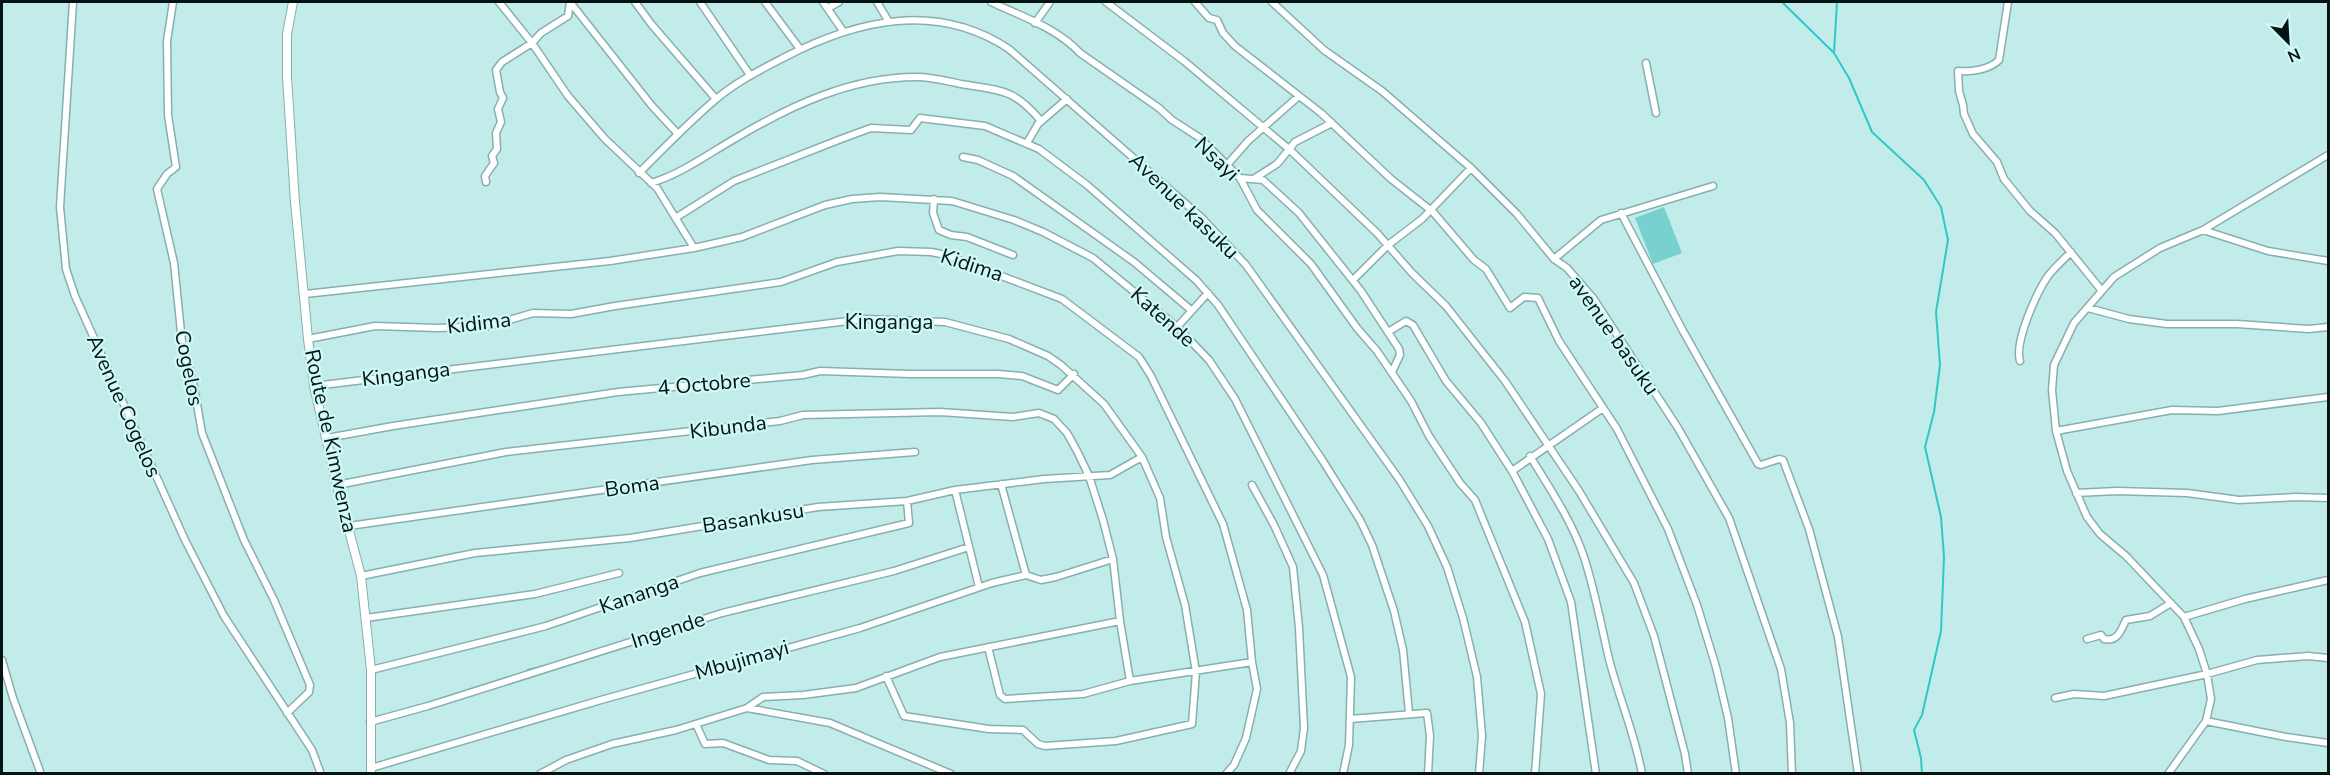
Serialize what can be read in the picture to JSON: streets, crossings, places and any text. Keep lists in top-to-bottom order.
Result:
{
  "streets": {
    "street": [
      "Nsayi",
      "Avenue kasuku",
      "Kidima",
      "Katende",
      "Kinganga",
      "avenue basuku",
      "Cogelos",
      "4 Octobre",
      "Avenue Cogelos",
      "Kibunda",
      "Route de Kimwenza",
      "Boma",
      "Basankusu",
      "Kananga",
      "Ingende",
      "Mbujimayi"
    ]
  },
  "crossings": [
    ["Kidima", "Route de Kimwenza"],
    ["Katende", "Route de Kimwenza"],
    ["Kinganga", "4 Octobre"],
    ["Kinganga", "Route de Kimwenza"],
    ["Kinganga", "Basankusu"],
    ["Cogelos", "Avenue Cogelos"],
    ["4 Octobre", "Route de Kimwenza"],
    ["Kibunda", "Route de Kimwenza"],
    ["Kibunda", "Basankusu"],
    ["Kibunda", "Mbujimayi"],
    ["Route de Kimwenza", "Boma"],
    ["Route de Kimwenza", "Basankusu"],
    ["Route de Kimwenza", "Kananga"],
    ["Route de Kimwenza", "Ingende"],
    ["Route de Kimwenza", "Mbujimayi"],
    ["Basankusu", "Kananga"]
  ],
  "north": "bottom right"
}
